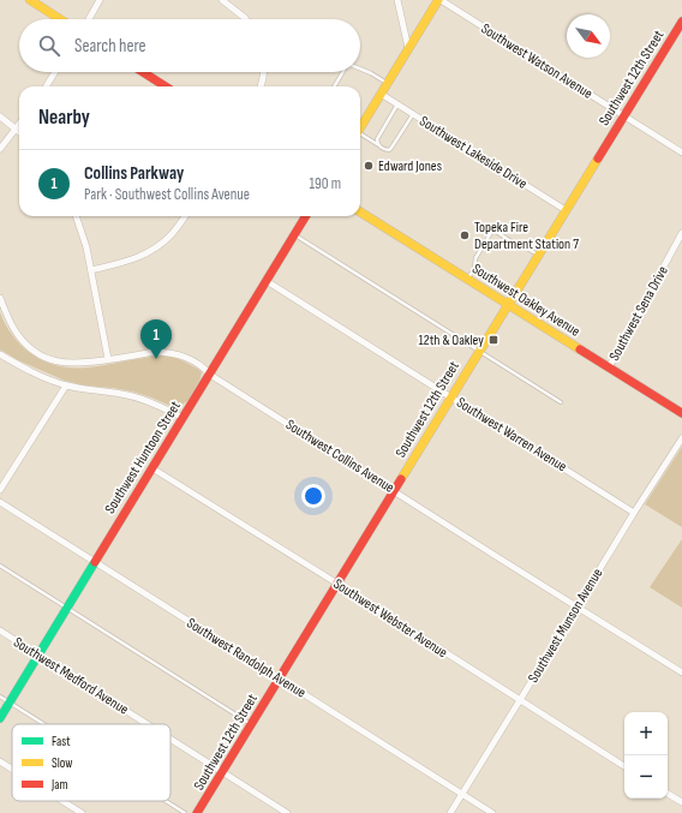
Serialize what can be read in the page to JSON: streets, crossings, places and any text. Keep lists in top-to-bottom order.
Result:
{
  "streets": {
    "main road": ["Southwest 12th Street", "Southwest Oakley Avenue", "Southwest Huntoon Street"],
    "street": [
      "Southwest Watson Avenue",
      "Southwest Lakeside Drive",
      "Southwest Sena Drive",
      "Southwest Warren Avenue",
      "Southwest Collins Avenue",
      "Southwest Webster Avenue",
      "Southwest Munson Avenue",
      "Southwest Randolph Avenue",
      "Southwest Medford Avenue"
    ]
  },
  "crossings": [
    ["Southwest Watson Avenue", "Southwest 12th Street"],
    ["Southwest 12th Street", "Southwest Lakeside Drive"],
    ["Southwest 12th Street", "Southwest Oakley Avenue"],
    ["Southwest 12th Street", "Southwest Warren Avenue"],
    ["Southwest 12th Street", "Southwest Collins Avenue"],
    ["Southwest 12th Street", "Southwest Webster Avenue"],
    ["Southwest 12th Street", "Southwest Randolph Avenue"],
    ["Southwest 12th Street", "Southwest Medford Avenue"],
    ["Southwest Oakley Avenue", "Southwest Sena Drive"],
    ["Southwest Warren Avenue", "Southwest Huntoon Street"],
    ["Southwest Warren Avenue", "Southwest Munson Avenue"],
    ["Southwest Collins Avenue", "Southwest Huntoon Street"],
    ["Southwest Collins Avenue", "Southwest Munson Avenue"],
    ["Southwest Huntoon Street", "Southwest Webster Avenue"],
    ["Southwest Huntoon Street", "Southwest Randolph Avenue"],
    ["Southwest Huntoon Street", "Southwest Medford Avenue"],
    ["Southwest Webster Avenue", "Southwest Munson Avenue"],
    ["Southwest Munson Avenue", "Southwest Randolph Avenue"]
  ],
  "places": {
    "other": ["Edward Jones", "Topeka Fire Department Station 7"],
    "transit": ["12th & Oakley"]
  },
  "legend": ["Fast", "Slow", "Jam"],
  "north": "bottom right",
  "page": {
    "search": "Search here",
    "heading": "Nearby",
    "list": [
      {
        "mark": "1",
        "name": "Collins Parkway",
        "note": "Park · Southwest Collins Avenue",
        "value": "190 m"
      }
    ],
    "pins": "1",
    "map_buttons": ["+", "−"]
  }
}
